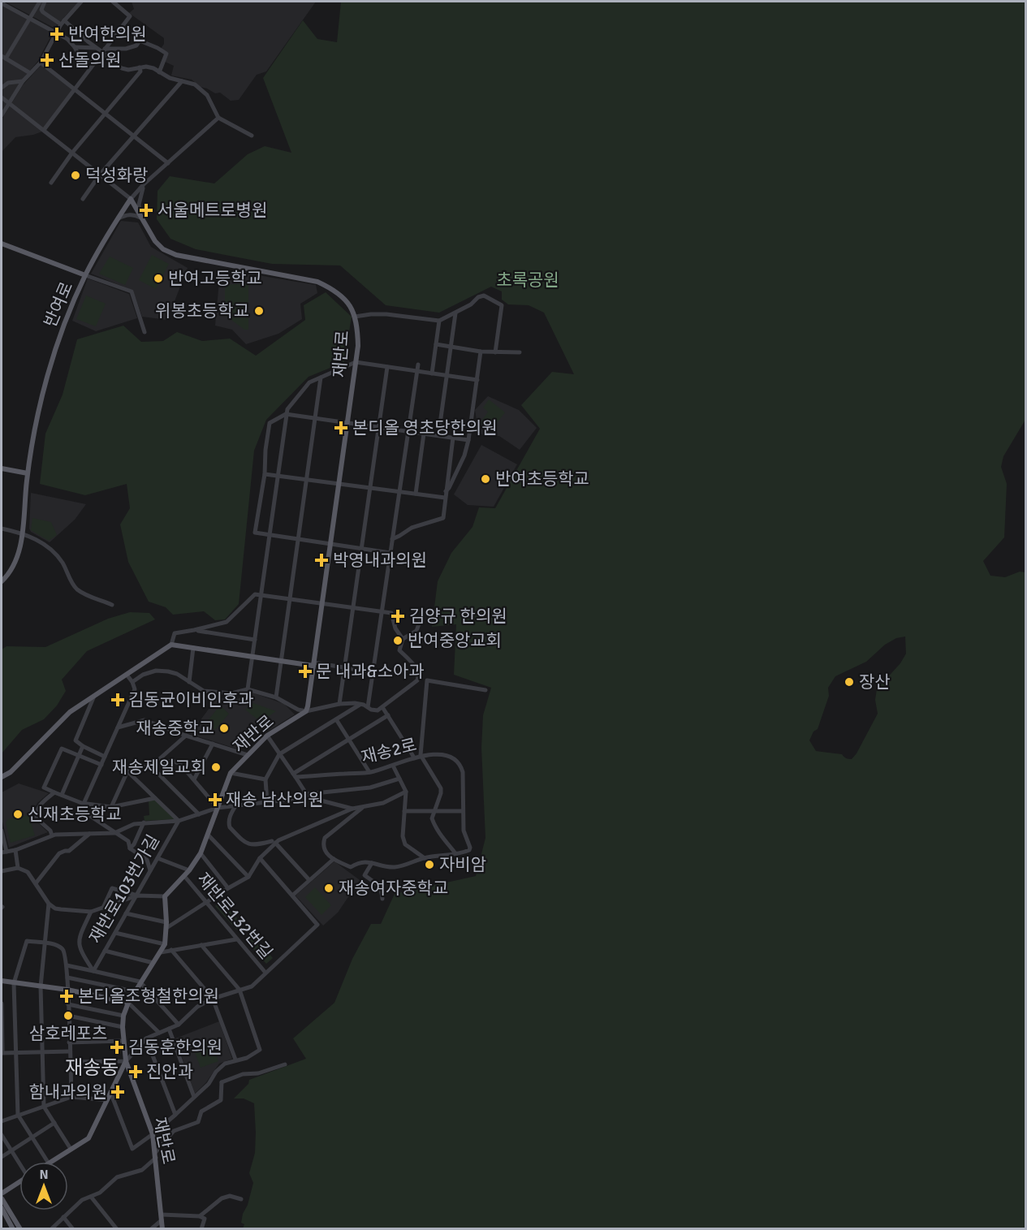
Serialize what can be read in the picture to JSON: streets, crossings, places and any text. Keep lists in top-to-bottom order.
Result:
{
  "streets": {
    "main road": ["반여로", "재반로"],
    "street": ["재송2로", "재반로103번가길", "재반로132번길"]
  },
  "crossings": [
    ["반여로", "재반로"],
    ["재반로", "재반로132번길"]
  ],
  "districts": ["재송동"],
  "parks": ["초록공원"],
  "places": {
    "health": [
      "반여한의원",
      "산돌의원",
      "서울메트로병원",
      "본디올 영초당한의원",
      "박영내과의원",
      "김양규 한의원",
      "문 내과&소아과",
      "김동균이비인후과",
      "재송 남산의원",
      "본디올조형철한의원",
      "김동훈한의원",
      "진안과",
      "함내과의원"
    ],
    "other": [
      "덕성화랑",
      "반여고등학교",
      "위봉초등학교",
      "반여초등학교",
      "반여중앙교회",
      "장산",
      "재송중학교",
      "재송제일교회",
      "신재초등학교",
      "자비암",
      "재송여자중학교",
      "삼호레포츠"
    ]
  },
  "north": "top"
}
